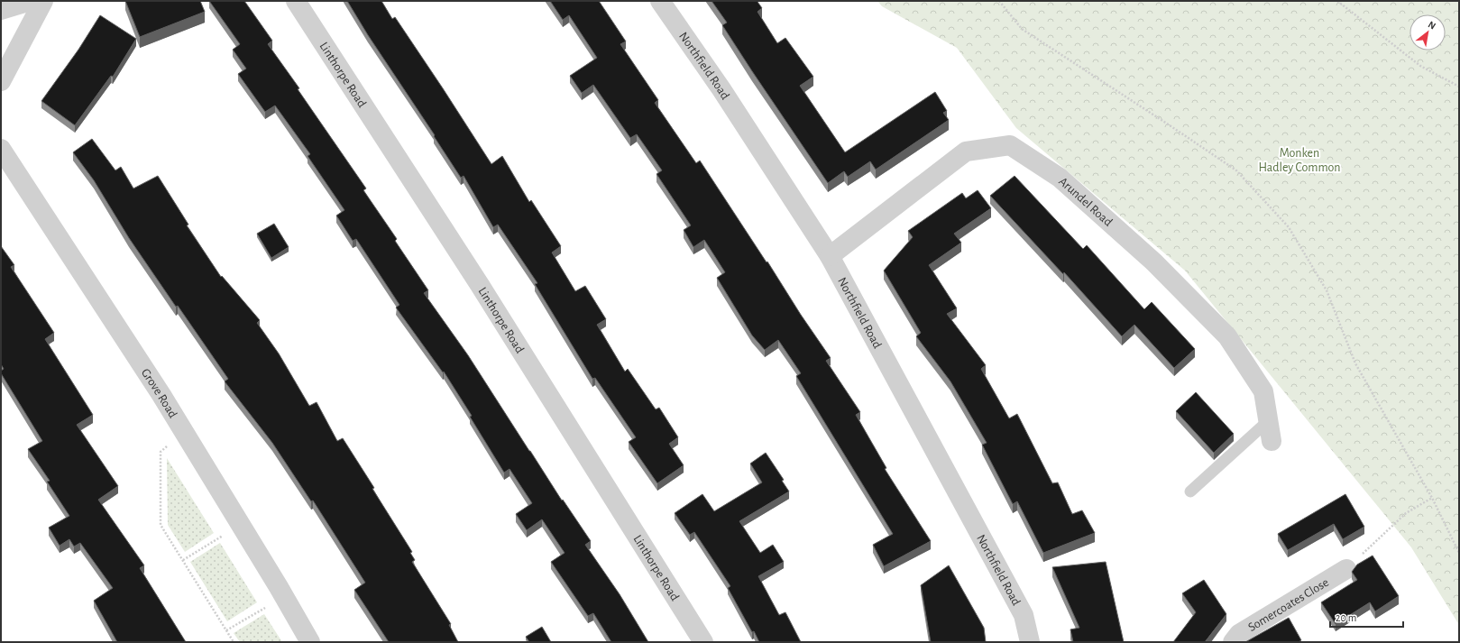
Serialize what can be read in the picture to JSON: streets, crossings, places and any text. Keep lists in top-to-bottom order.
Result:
{
  "streets": {
    "street": [
      "Northfield Road",
      "Linthorpe Road",
      "Arundel Road",
      "Grove Road",
      "Somercoates Close"
    ]
  },
  "crossings": [
    ["Northfield Road", "Arundel Road"]
  ],
  "parks": ["Monken Hadley Common"],
  "scale_bar": "20 m",
  "north": "top right"
}
